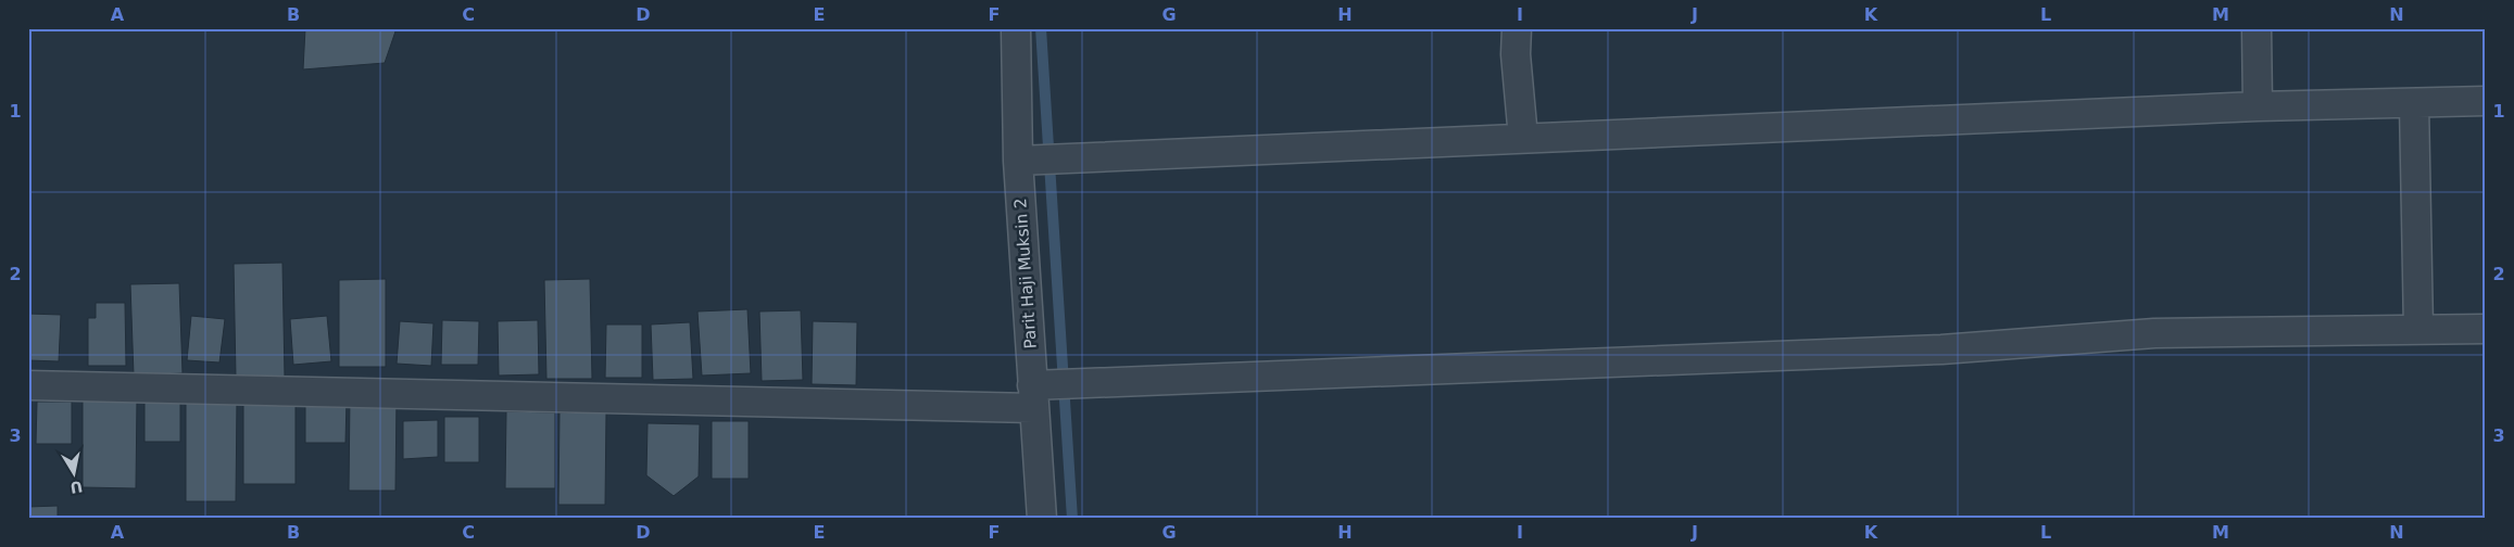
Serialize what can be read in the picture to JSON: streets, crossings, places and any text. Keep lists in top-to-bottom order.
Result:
{
  "streets": {
    "street": ["Parit Haji Muksin 2"]
  },
  "north": "bottom",
  "grid": {
    "columns": [
      "A",
      "B",
      "C",
      "D",
      "E",
      "F",
      "G",
      "H",
      "I",
      "J",
      "K",
      "L",
      "M",
      "N"
    ],
    "rows": ["1", "2", "3"]
  }
}
